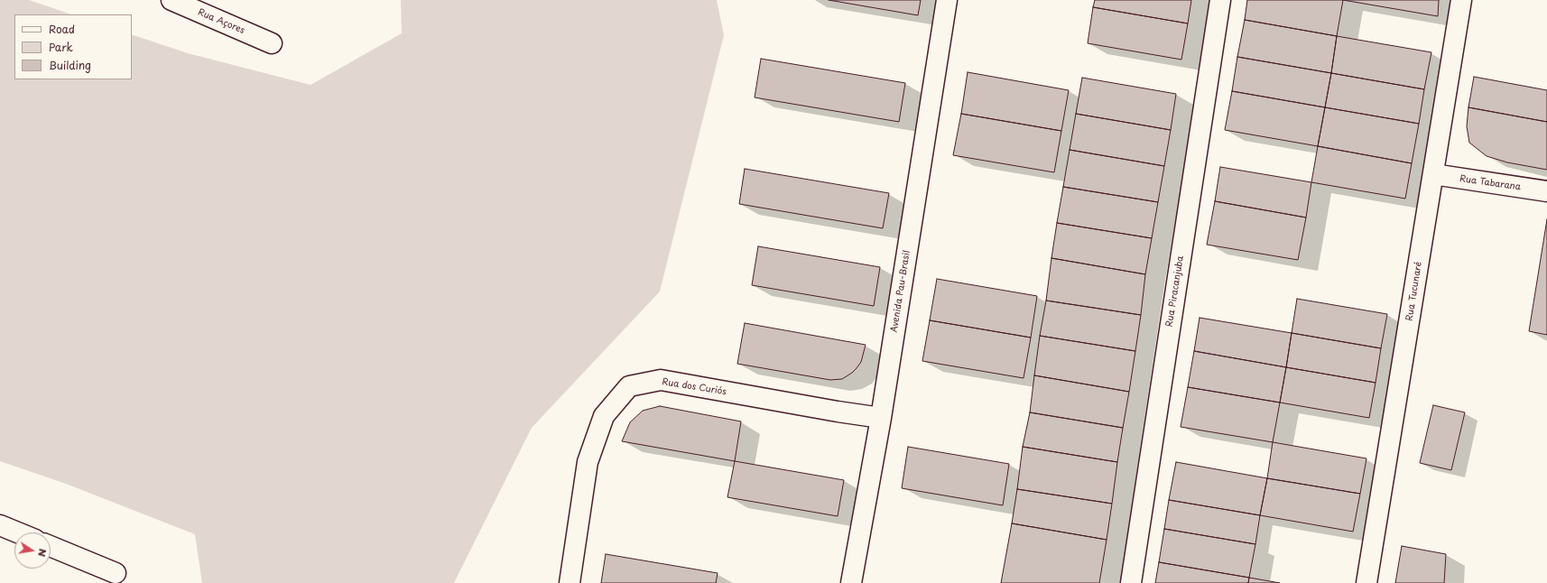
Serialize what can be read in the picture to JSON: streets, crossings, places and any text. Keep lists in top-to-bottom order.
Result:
{
  "streets": {
    "street": [
      "Rua Açores",
      "Rua Tabarana",
      "Avenida Pau-Brasil",
      "Rua Piracanjuba",
      "Rua Tucunaré",
      "Rua dos Curiós"
    ]
  },
  "crossings": [
    ["Rua Tabarana", "Rua Tucunaré"],
    ["Avenida Pau-Brasil", "Rua dos Curiós"]
  ],
  "legend": ["Road", "Park", "Building"],
  "north": "right"
}
